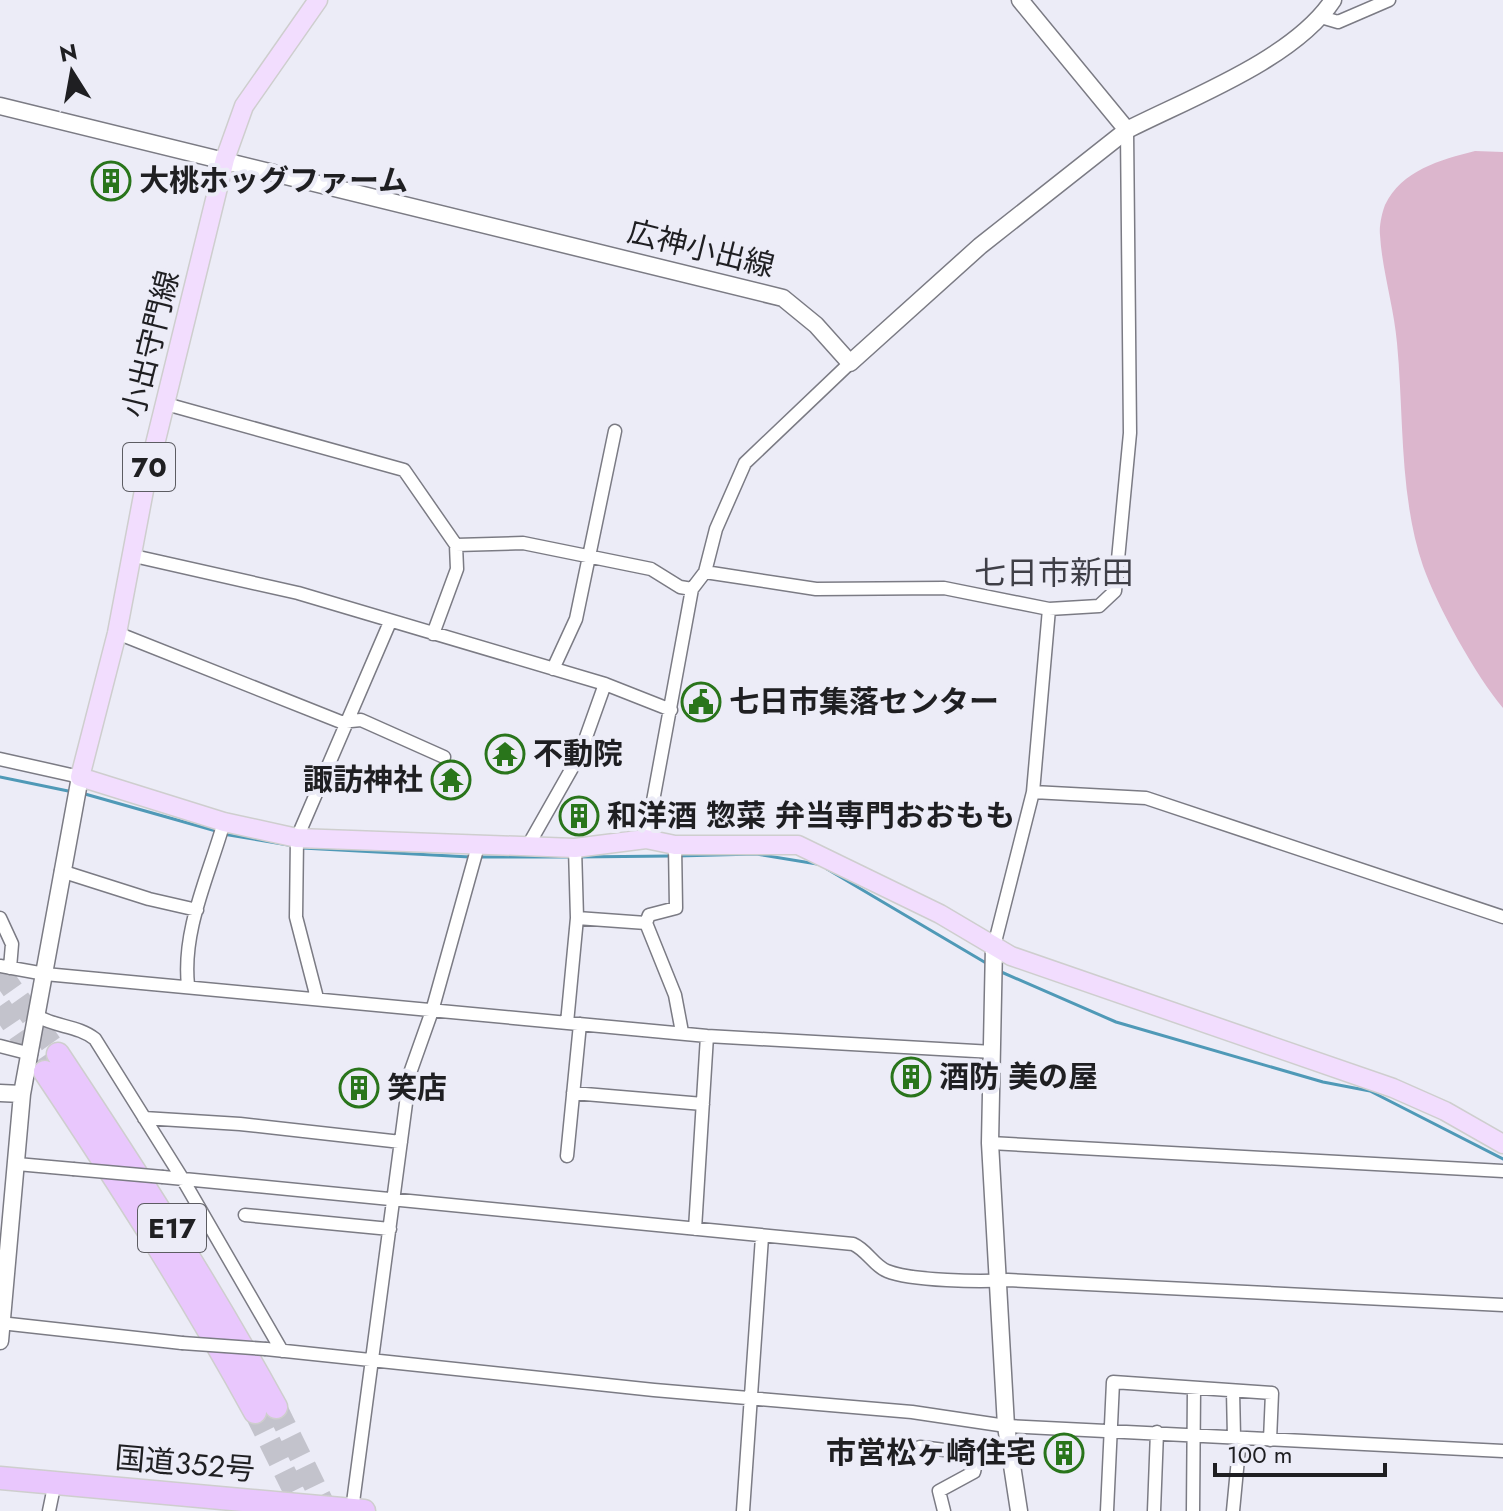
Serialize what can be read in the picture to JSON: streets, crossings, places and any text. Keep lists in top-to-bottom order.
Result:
{
  "streets": {
    "highway": ["E17", "国道352号"],
    "main road": ["広神小出線", "小出守門線", "70"]
  },
  "crossings": [
    ["広神小出線", "小出守門線"],
    ["広神小出線", "70"],
    ["小出守門線", "70"]
  ],
  "districts": ["七日市新田"],
  "places": {
    "building": [
      "大桃ホッグファーム",
      "和洋酒 惣菜 弁当専門おおもも",
      "酒防 美の屋",
      "笑店",
      "市営松ヶ崎住宅"
    ],
    "public building": ["七日市集落センター"],
    "temple": ["不動院", "諏訪神社"]
  },
  "scale_bar": "100 m",
  "north": "top"
}
